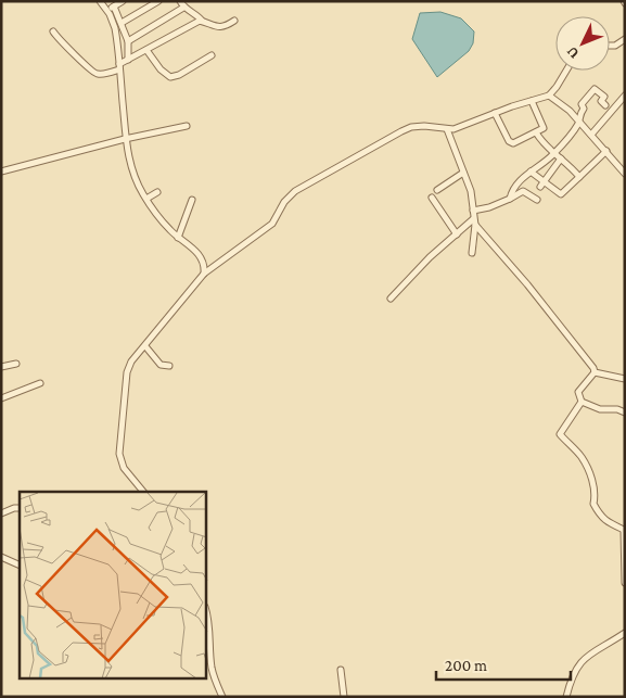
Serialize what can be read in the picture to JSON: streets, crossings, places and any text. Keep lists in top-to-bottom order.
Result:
{
  "scale_bar": "200 m",
  "north": "bottom left"
}
